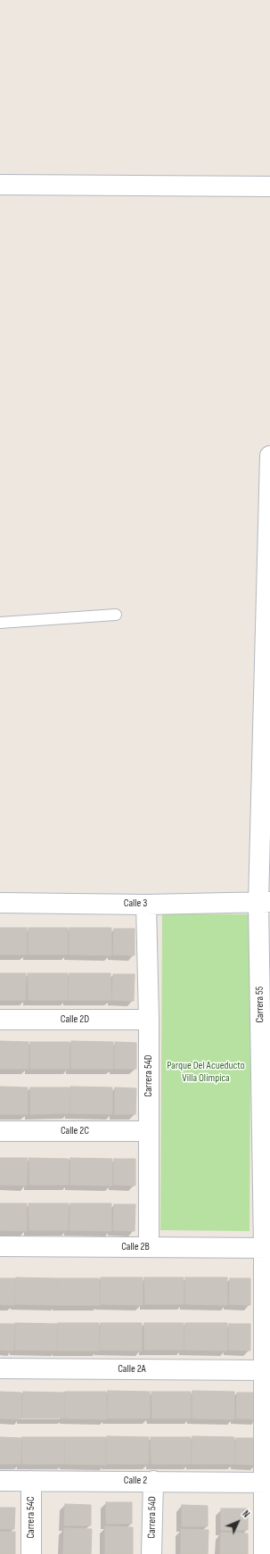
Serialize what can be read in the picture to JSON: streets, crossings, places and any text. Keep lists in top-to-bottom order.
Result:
{
  "streets": {
    "street": [
      "Calle 3",
      "Carrera 55",
      "Calle 2D",
      "Carrera 54D",
      "Calle 2C",
      "Calle 2B",
      "Calle 2A",
      "Calle 2",
      "Carrera 54C"
    ]
  },
  "crossings": [
    ["Calle 3", "Carrera 55"],
    ["Calle 3", "Carrera 54D"],
    ["Carrera 55", "Calle 2B"],
    ["Carrera 55", "Calle 2A"],
    ["Carrera 55", "Calle 2"],
    ["Calle 2D", "Carrera 54D"],
    ["Carrera 54D", "Calle 2C"],
    ["Carrera 54D", "Calle 2B"],
    ["Carrera 54D", "Calle 2"],
    ["Calle 2", "Carrera 54C"]
  ],
  "parks": ["Parque Del Acueducto Villa Olimpica"],
  "north": "top right"
}
